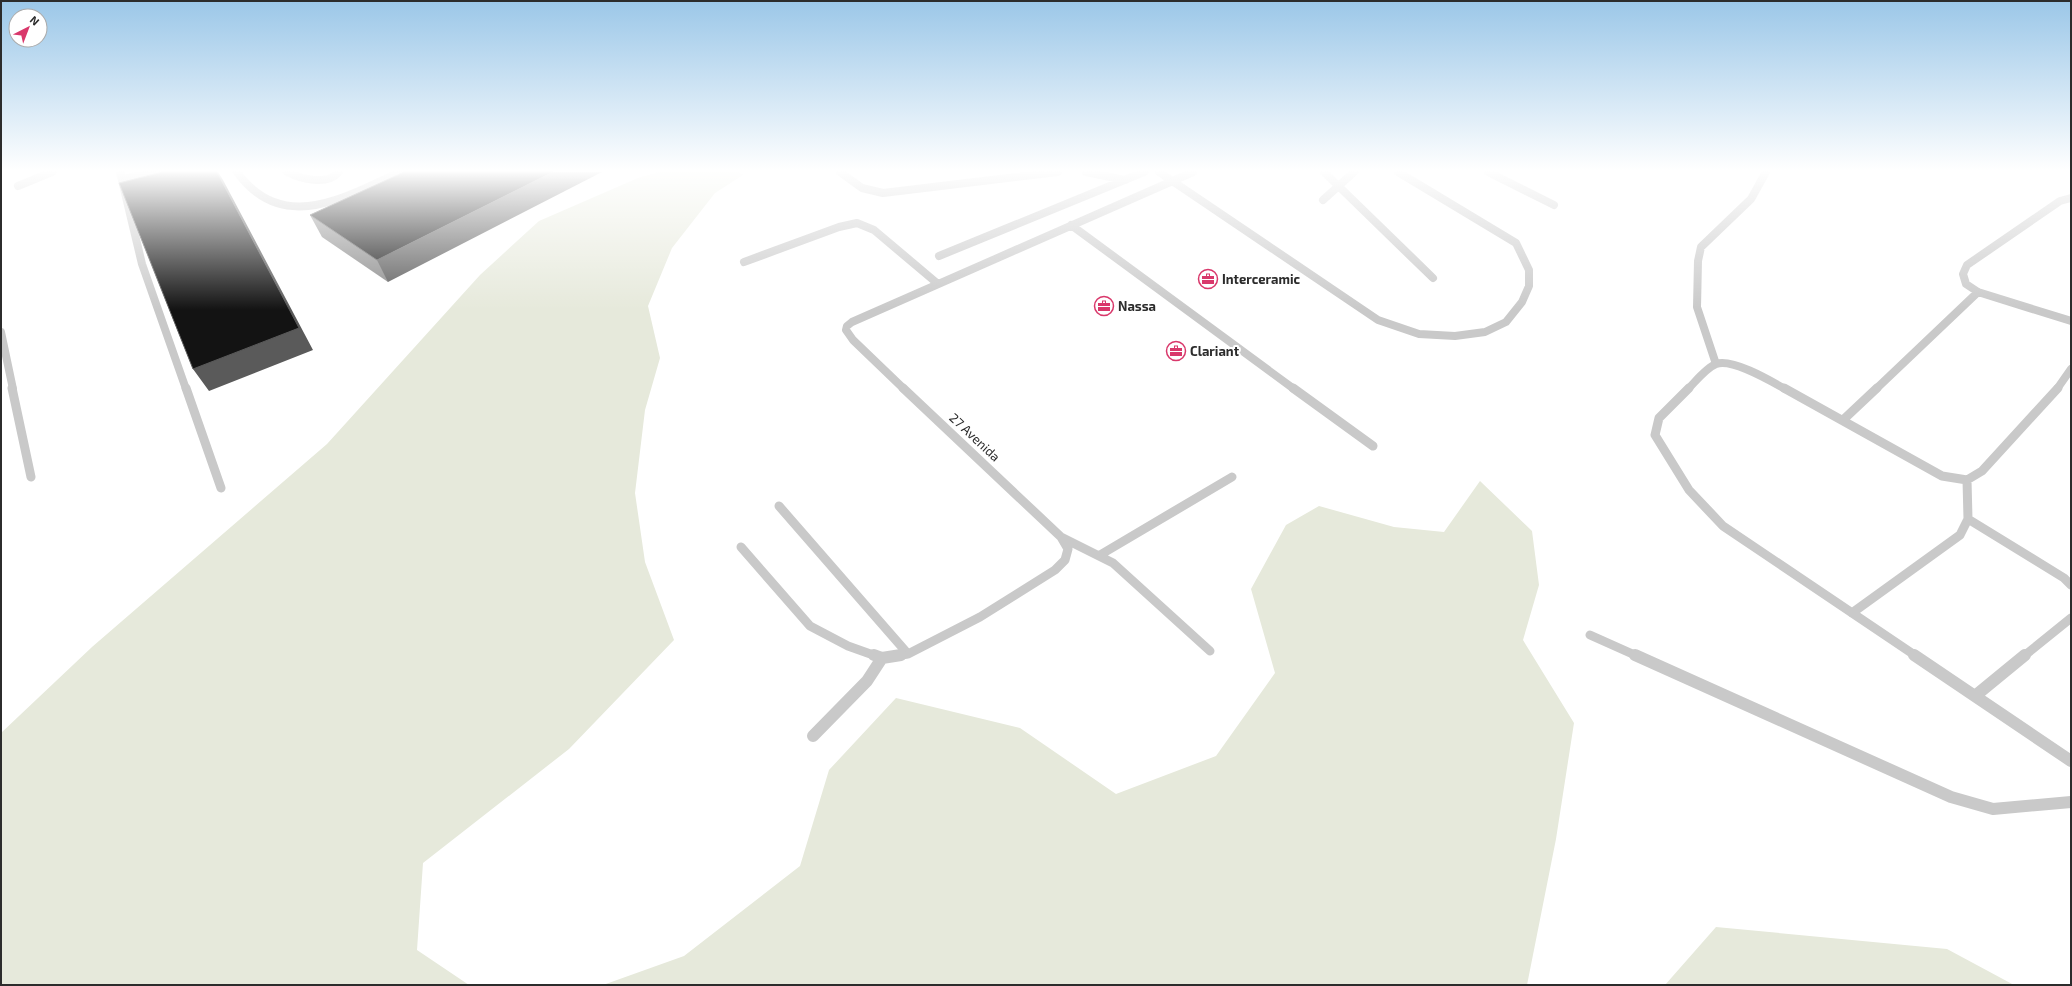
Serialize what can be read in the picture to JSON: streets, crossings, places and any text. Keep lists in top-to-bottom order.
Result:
{
  "streets": {
    "lane": ["27 Avenida"]
  },
  "places": {
    "office": ["Interceramic", "Nassa", "Clariant"]
  },
  "north": "top right"
}
